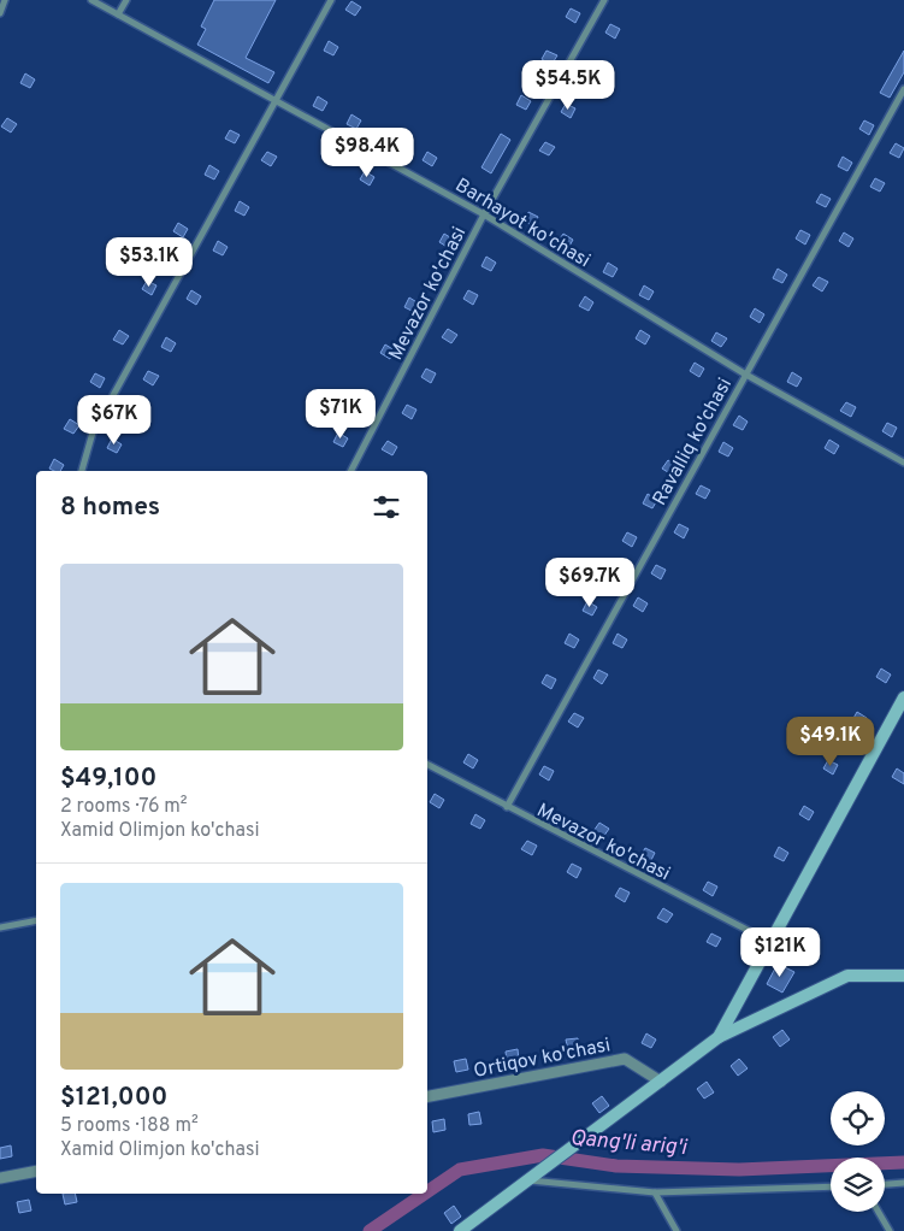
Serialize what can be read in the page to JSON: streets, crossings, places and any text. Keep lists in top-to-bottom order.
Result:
{
  "streets": {
    "street": [
      "Barhayot ko'chasi",
      "Mevazor ko'chasi",
      "Ravalliq ko'chasi",
      "Ortiqov ko'chasi"
    ]
  },
  "crossings": [
    ["Barhayot ko'chasi", "Mevazor ko'chasi"],
    ["Barhayot ko'chasi", "Ravalliq ko'chasi"],
    ["Mevazor ko'chasi", "Ravalliq ko'chasi"]
  ],
  "water": ["Qang'li arig'i"],
  "page": {
    "price": [
      "$54.5K",
      "$98.4K",
      "$53.1K",
      "$71K",
      "$67K",
      "$69.7K",
      "$49.1K",
      "$121K"
    ],
    "heading": "8 homes",
    "list": [
      {
        "name": "$49,100",
        "note": "2 rooms · 76 m² · Xamid Olimjon ko'chasi"
      },
      {
        "name": "$121,000",
        "note": "5 rooms · 188 m² · Xamid Olimjon ko'chasi"
      }
    ]
  }
}
